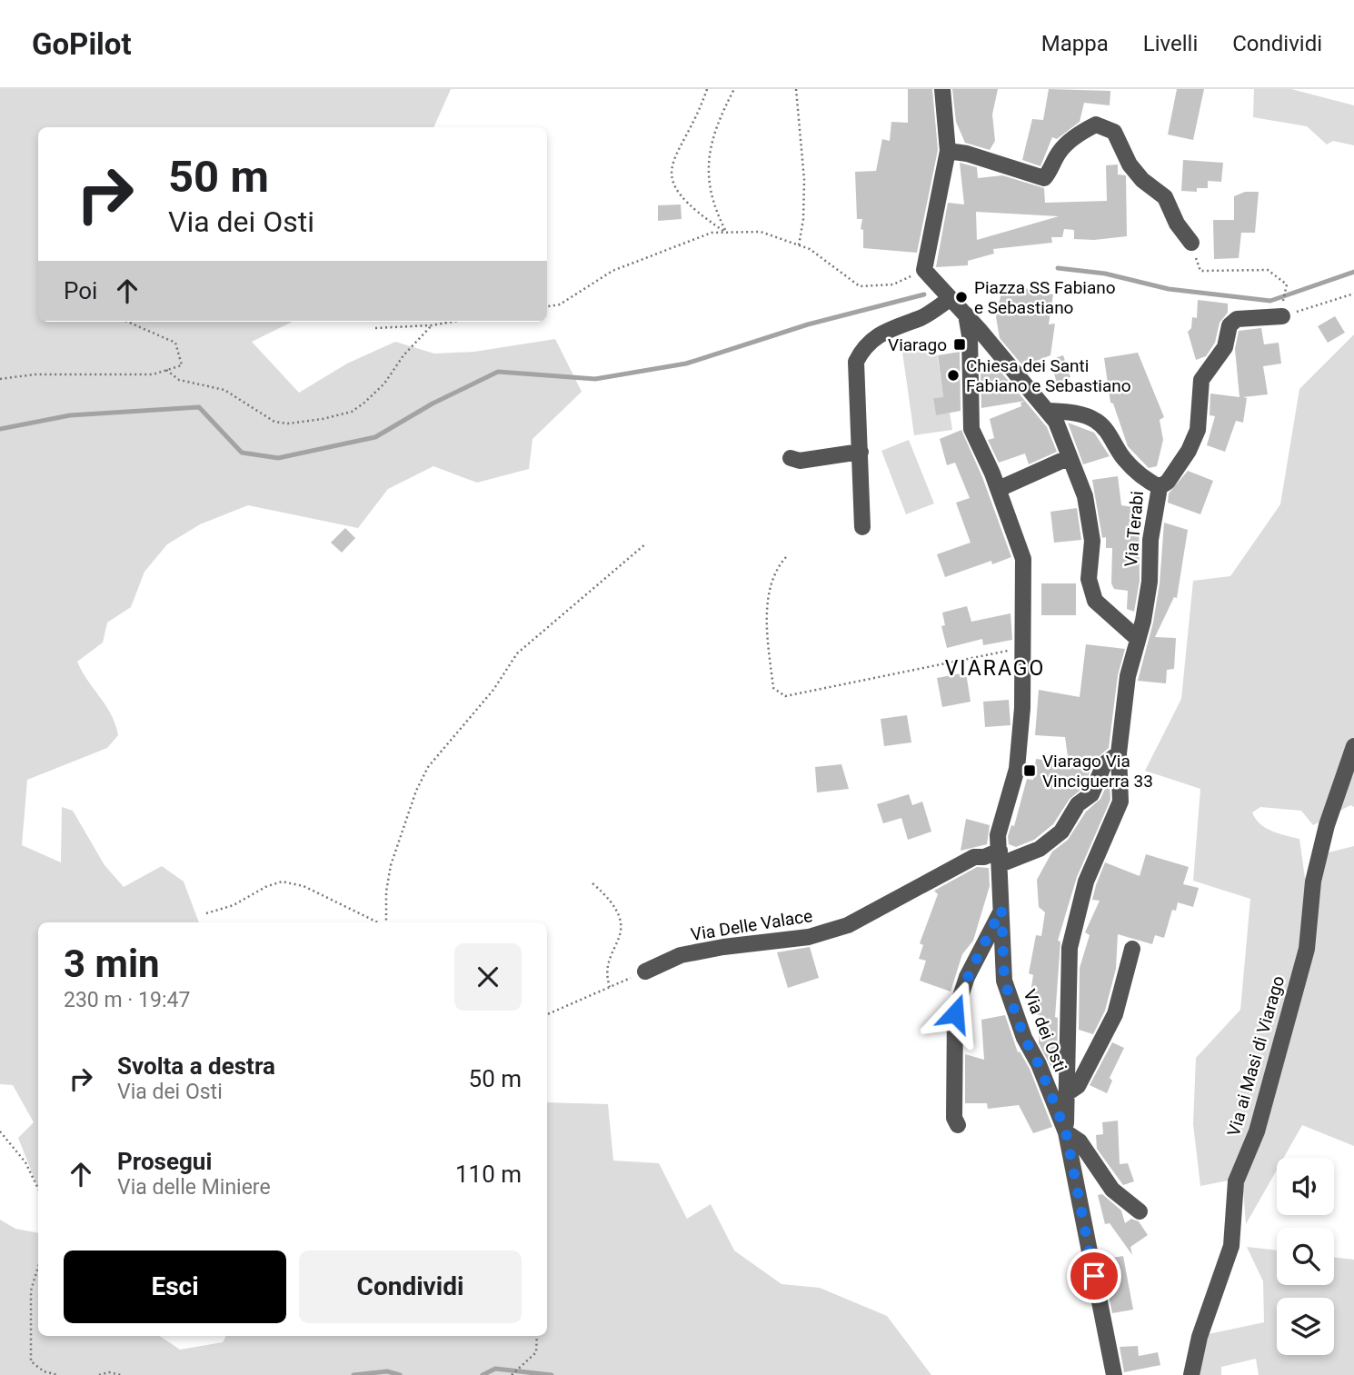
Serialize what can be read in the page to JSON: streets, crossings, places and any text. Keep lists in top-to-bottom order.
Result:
{
  "streets": {
    "street": [
      "Via Terabi",
      "Via Delle Valace",
      "Via dei Osti",
      "Via ai Masi di Viarago"
    ]
  },
  "crossings": [
    ["Via Terabi", "Via Delle Valace"],
    ["Via Terabi", "Via dei Osti"],
    ["Via Delle Valace", "Via dei Osti"]
  ],
  "districts": ["VIARAGO"],
  "places": {
    "other": ["Piazza SS Fabiano e Sebastiano", "Chiesa dei Santi Fabiano e Sebastiano"],
    "transit": ["Viarago", "Viarago Via Vinciguerra 33"]
  },
  "page": {
    "header": "GoPilot",
    "nav": ["Mappa", "Livelli", "Condividi"],
    "turn": ["50 m", "Via dei Osti"],
    "then": "Poi",
    "heading": ["3 min", "230 m · 19:47"],
    "list": [
      {
        "name": "Svolta a destra",
        "note": "Via dei Osti",
        "value": "50 m"
      },
      {
        "name": "Prosegui",
        "note": "Via delle Miniere",
        "value": "110 m"
      }
    ],
    "buttons": ["Esci", "Condividi"]
  }
}
